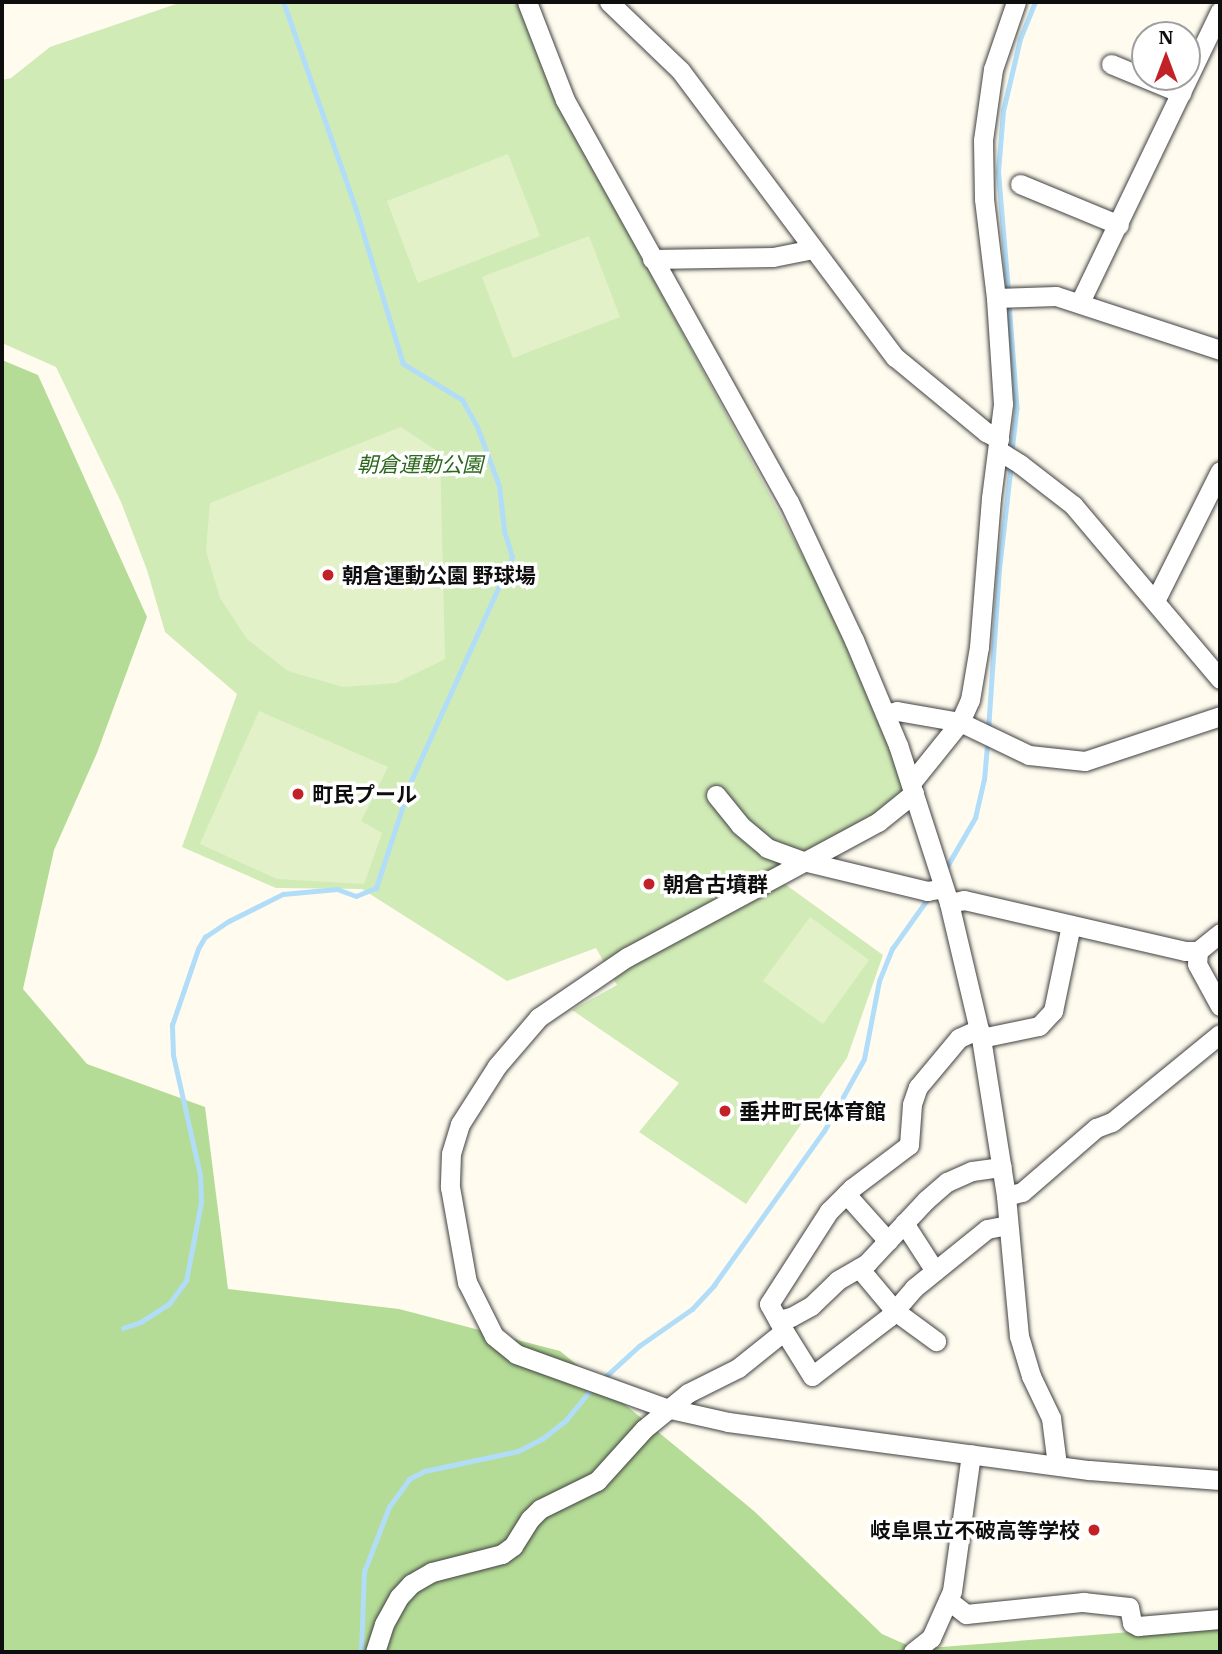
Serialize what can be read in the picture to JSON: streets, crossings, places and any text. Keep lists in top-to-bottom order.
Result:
{
  "parks": ["朝倉運動公園"],
  "places": [
    "朝倉運動公園 野球場",
    "町民プール",
    "朝倉古墳群",
    "垂井町民体育館",
    "岐阜県立不破高等学校"
  ],
  "north": "top"
}
